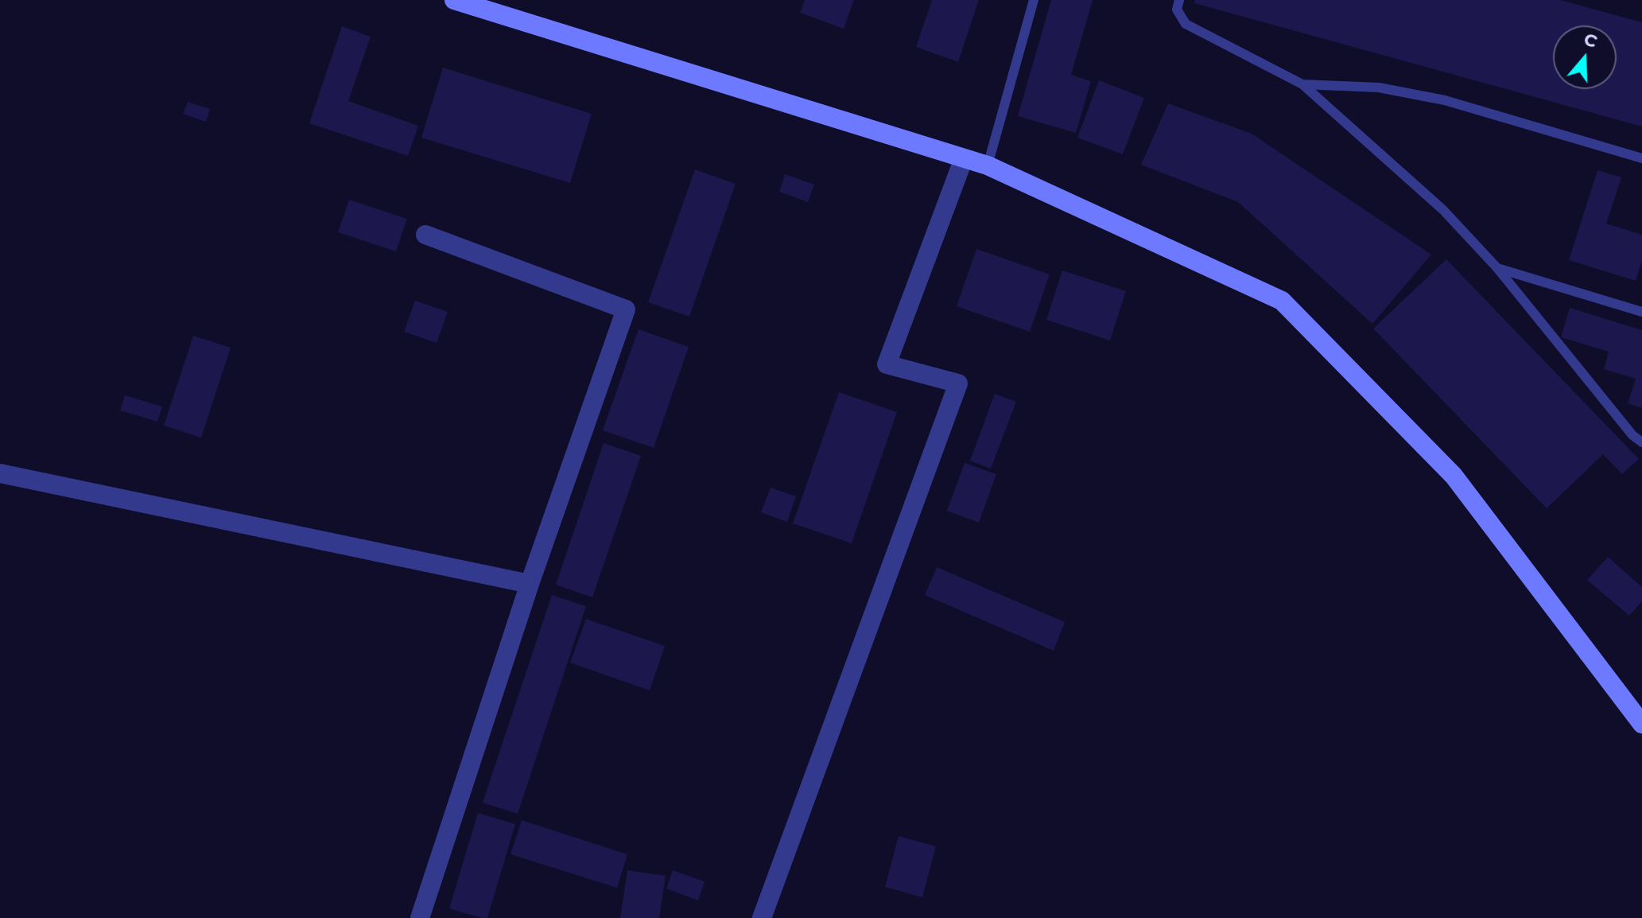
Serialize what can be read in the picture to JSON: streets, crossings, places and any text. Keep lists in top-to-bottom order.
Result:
{
  "north": "top"
}
